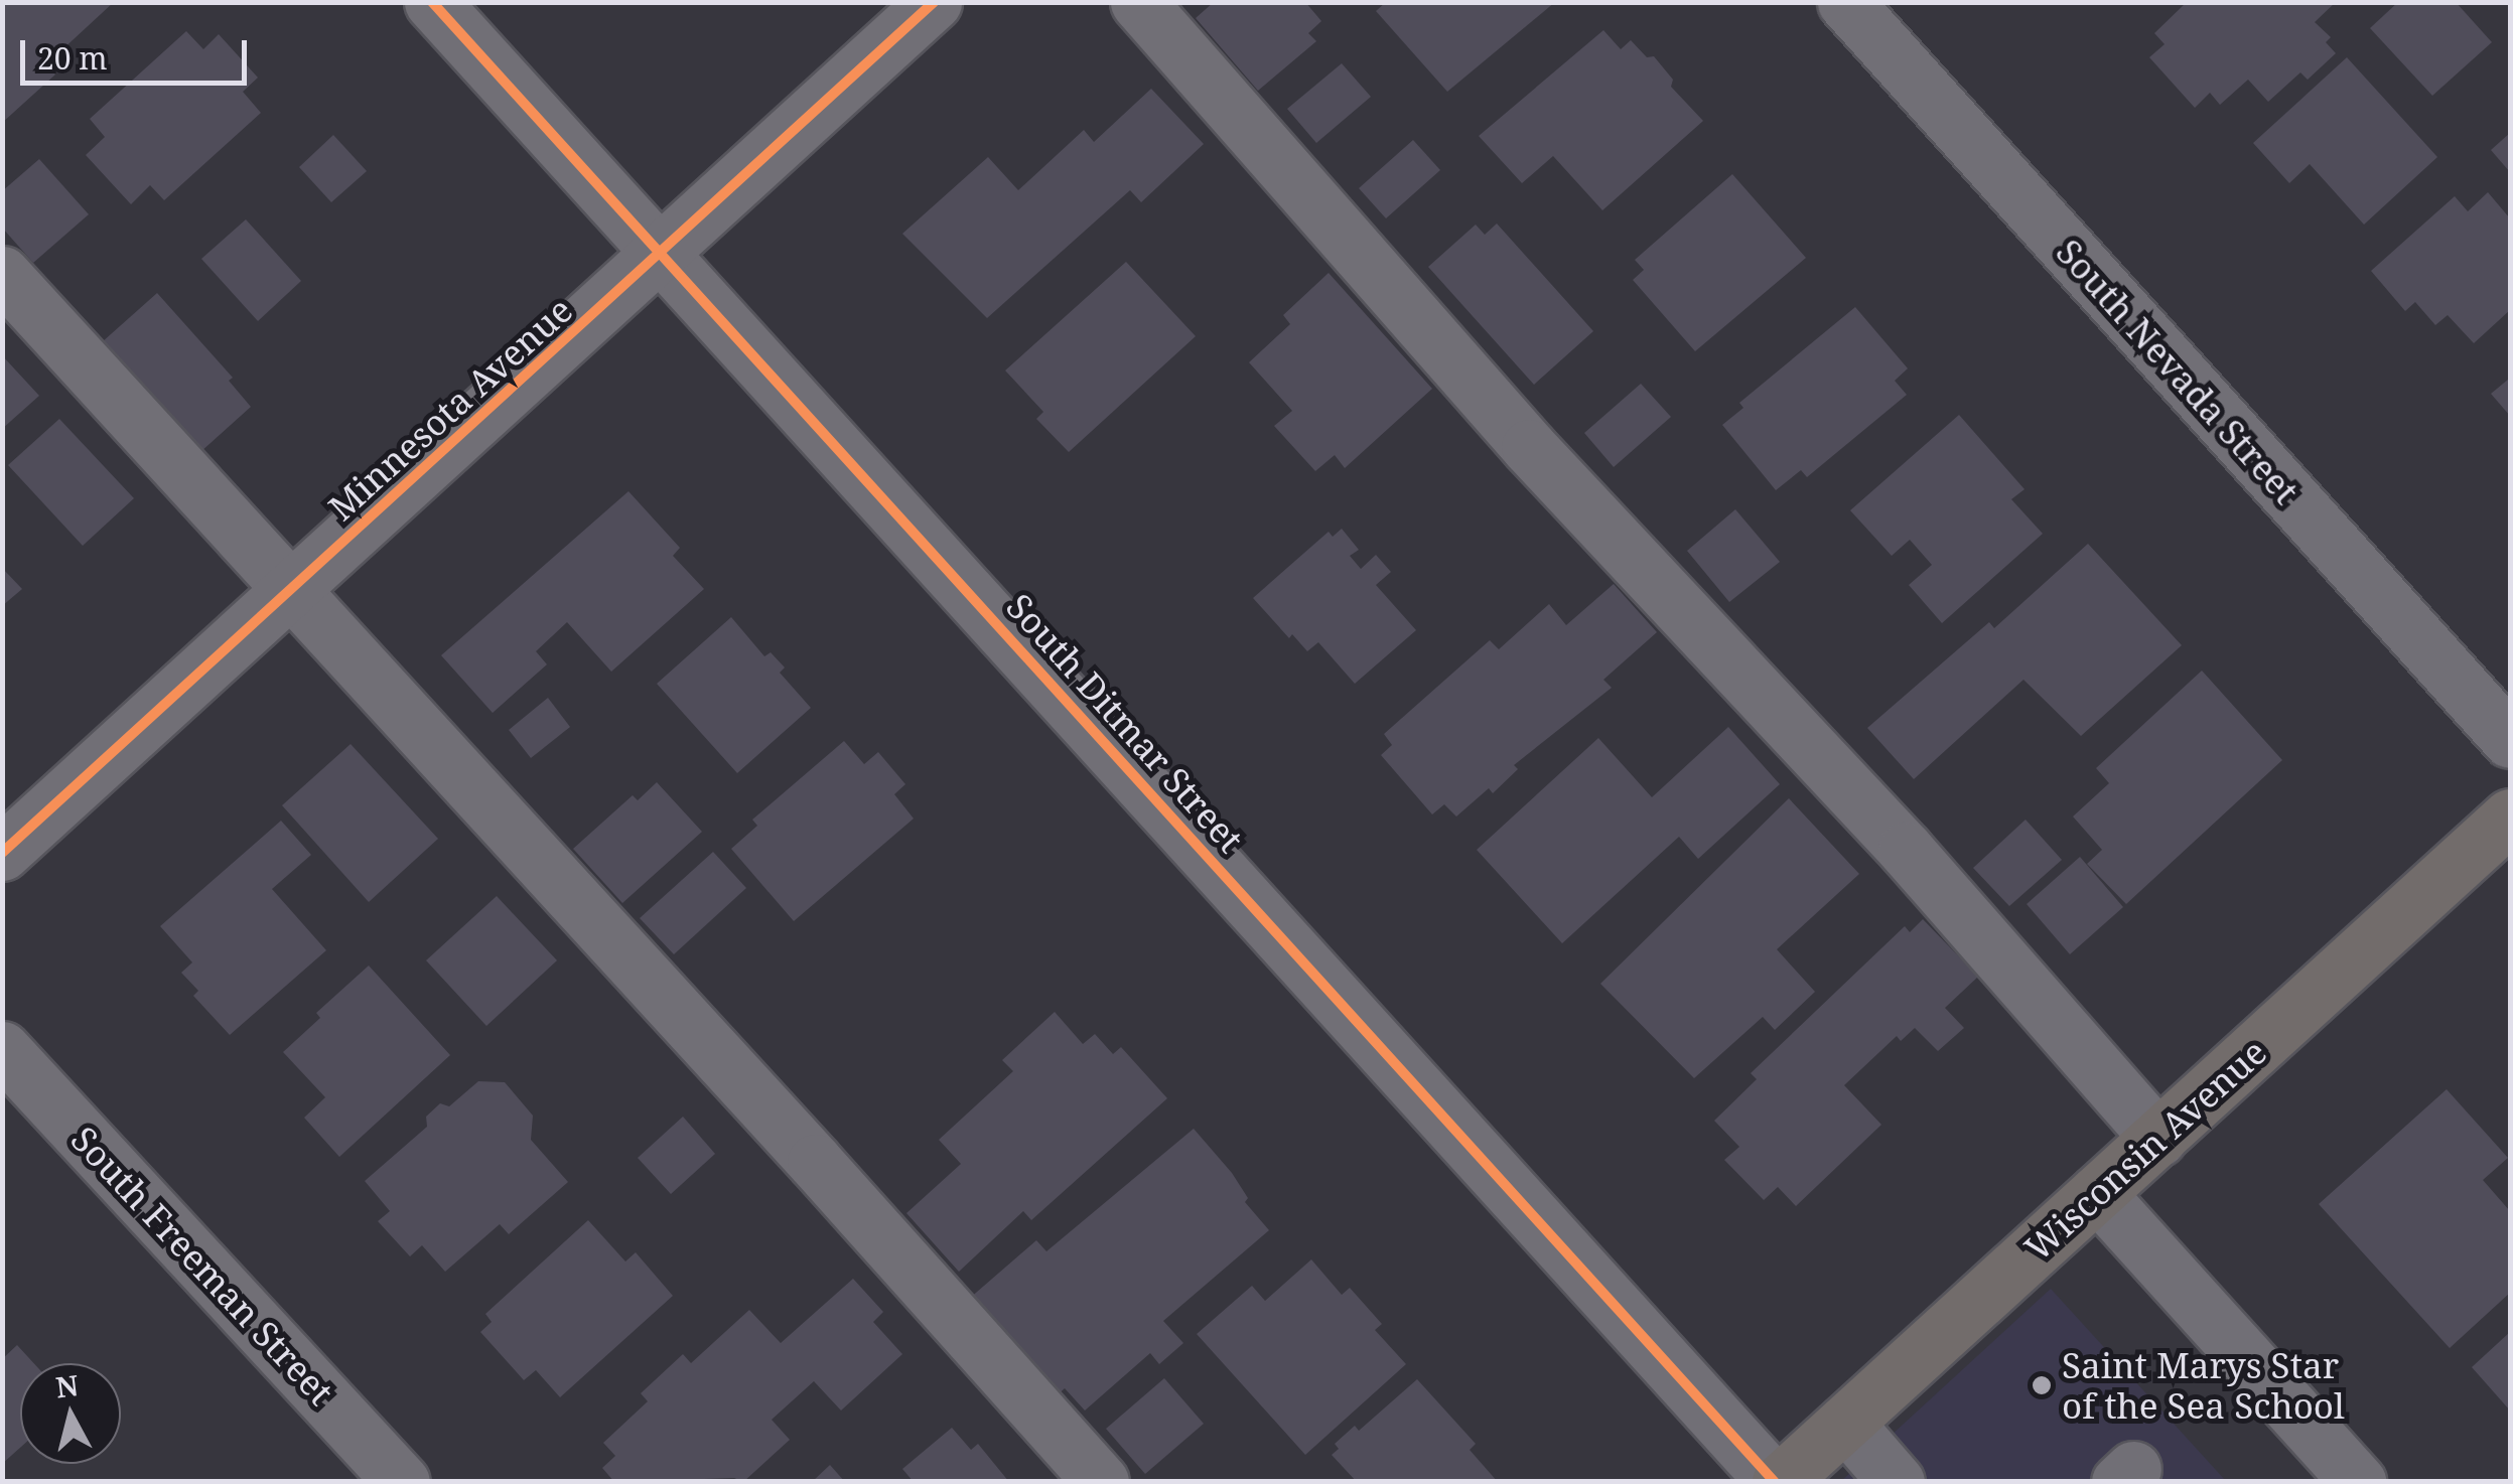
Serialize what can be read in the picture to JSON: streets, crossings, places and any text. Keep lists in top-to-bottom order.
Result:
{
  "streets": {
    "main road": ["Wisconsin Avenue"],
    "street": [
      "South Nevada Street",
      "Minnesota Avenue",
      "South Ditmar Street",
      "South Freeman Street"
    ]
  },
  "crossings": [
    ["Minnesota Avenue", "South Ditmar Street"],
    ["South Ditmar Street", "Wisconsin Avenue"]
  ],
  "places": ["Saint Marys Star of the Sea School"],
  "scale_bar": "20 m",
  "north": "top"
}
